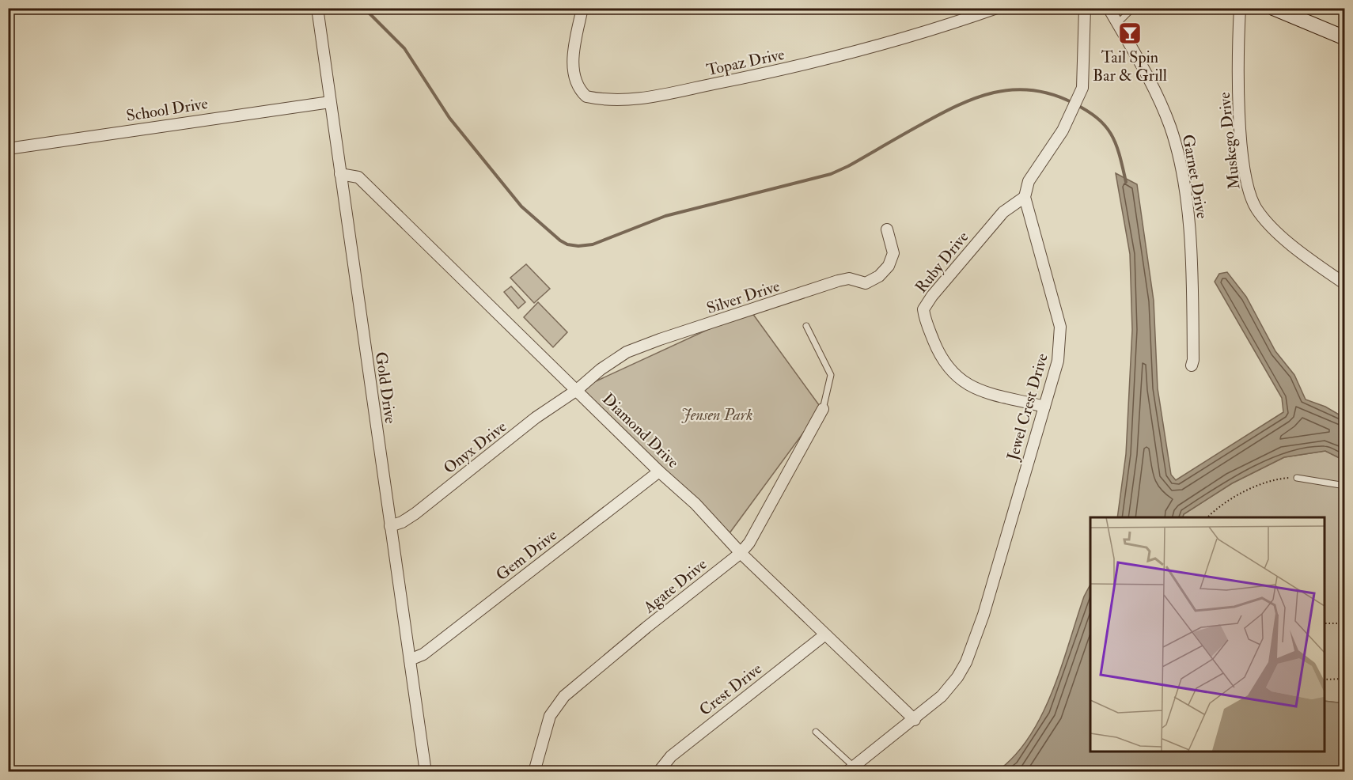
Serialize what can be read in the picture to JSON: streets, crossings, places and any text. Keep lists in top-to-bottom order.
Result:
{
  "streets": {
    "street": [
      "Topaz Drive",
      "School Drive",
      "Muskego Drive",
      "Garnet Drive",
      "Ruby Drive",
      "Silver Drive",
      "Gold Drive",
      "Jewel Crest Drive",
      "Diamond Drive",
      "Onyx Drive",
      "Gem Drive",
      "Agate Drive",
      "Crest Drive"
    ]
  },
  "crossings": [
    ["School Drive", "Gold Drive"],
    ["Ruby Drive", "Jewel Crest Drive"],
    ["Silver Drive", "Diamond Drive"],
    ["Silver Drive", "Onyx Drive"],
    ["Gold Drive", "Diamond Drive"],
    ["Gold Drive", "Onyx Drive"],
    ["Gold Drive", "Gem Drive"],
    ["Jewel Crest Drive", "Diamond Drive"],
    ["Diamond Drive", "Onyx Drive"],
    ["Diamond Drive", "Gem Drive"],
    ["Diamond Drive", "Agate Drive"],
    ["Diamond Drive", "Crest Drive"]
  ],
  "parks": ["Jensen Park"],
  "places": {
    "bar": ["Tail Spin Bar & Grill"]
  }
}
